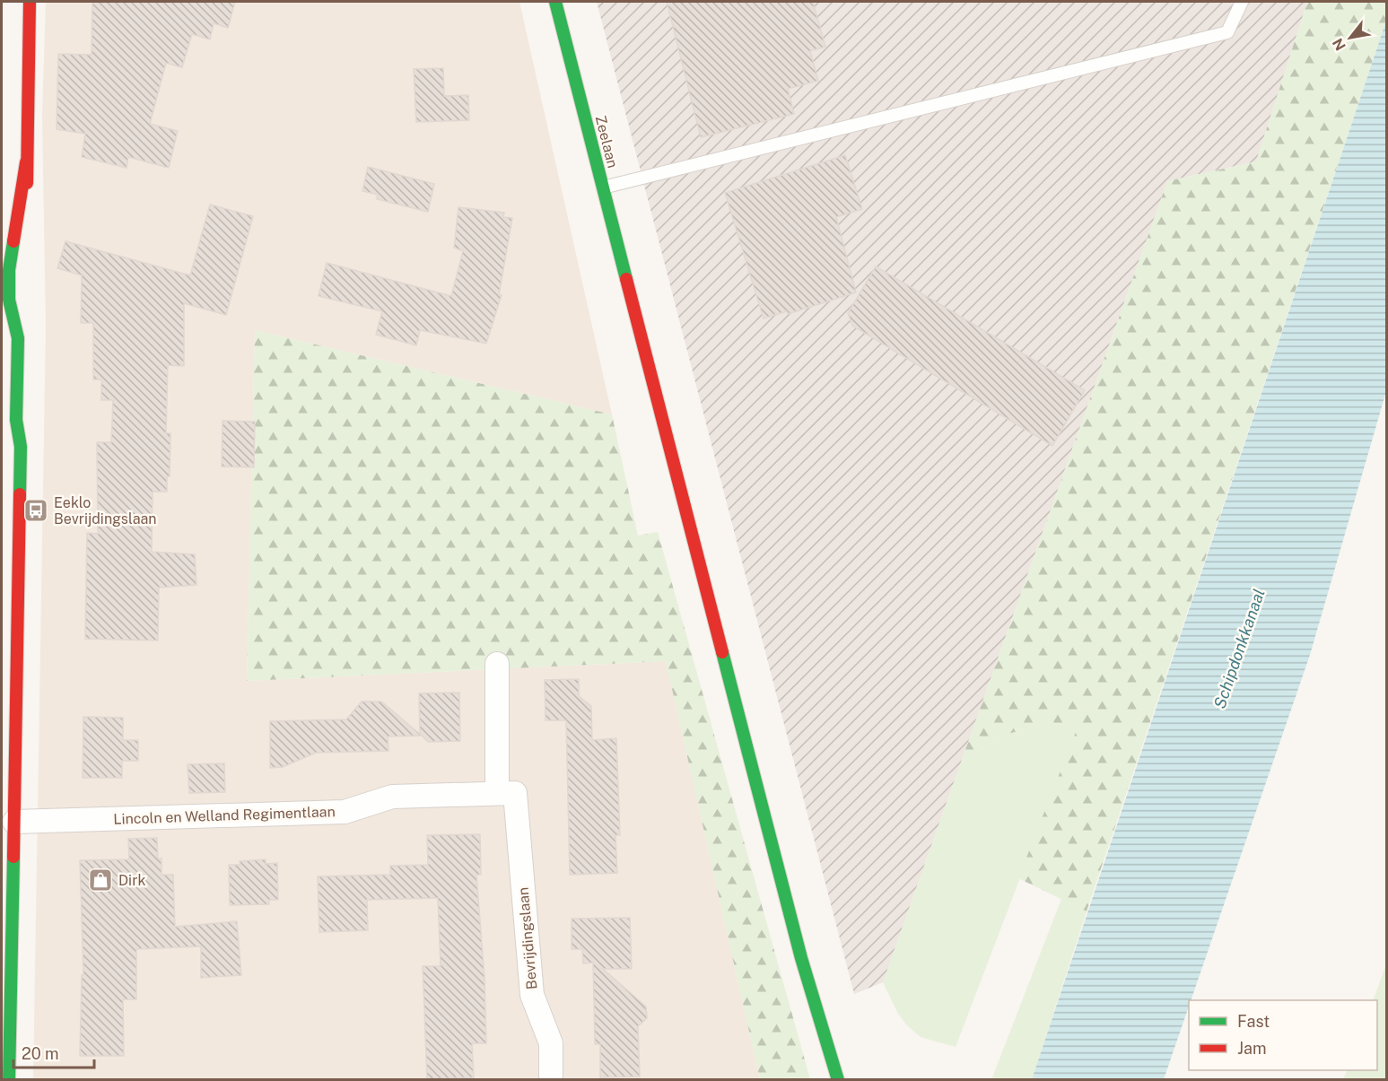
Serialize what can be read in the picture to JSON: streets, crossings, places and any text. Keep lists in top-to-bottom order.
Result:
{
  "streets": {
    "main road": ["Zeelaan"],
    "street": ["Lincoln en Welland Regimentlaan", "Bevrijdingslaan"]
  },
  "crossings": [
    ["Lincoln en Welland Regimentlaan", "Bevrijdingslaan"]
  ],
  "water": ["Schipdonkkanaal"],
  "places": {
    "bus stop": ["Eeklo Bevrijdingslaan"],
    "shop": ["Dirk"]
  },
  "legend": ["Fast", "Jam"],
  "scale_bar": "20 m",
  "north": "bottom left"
}
